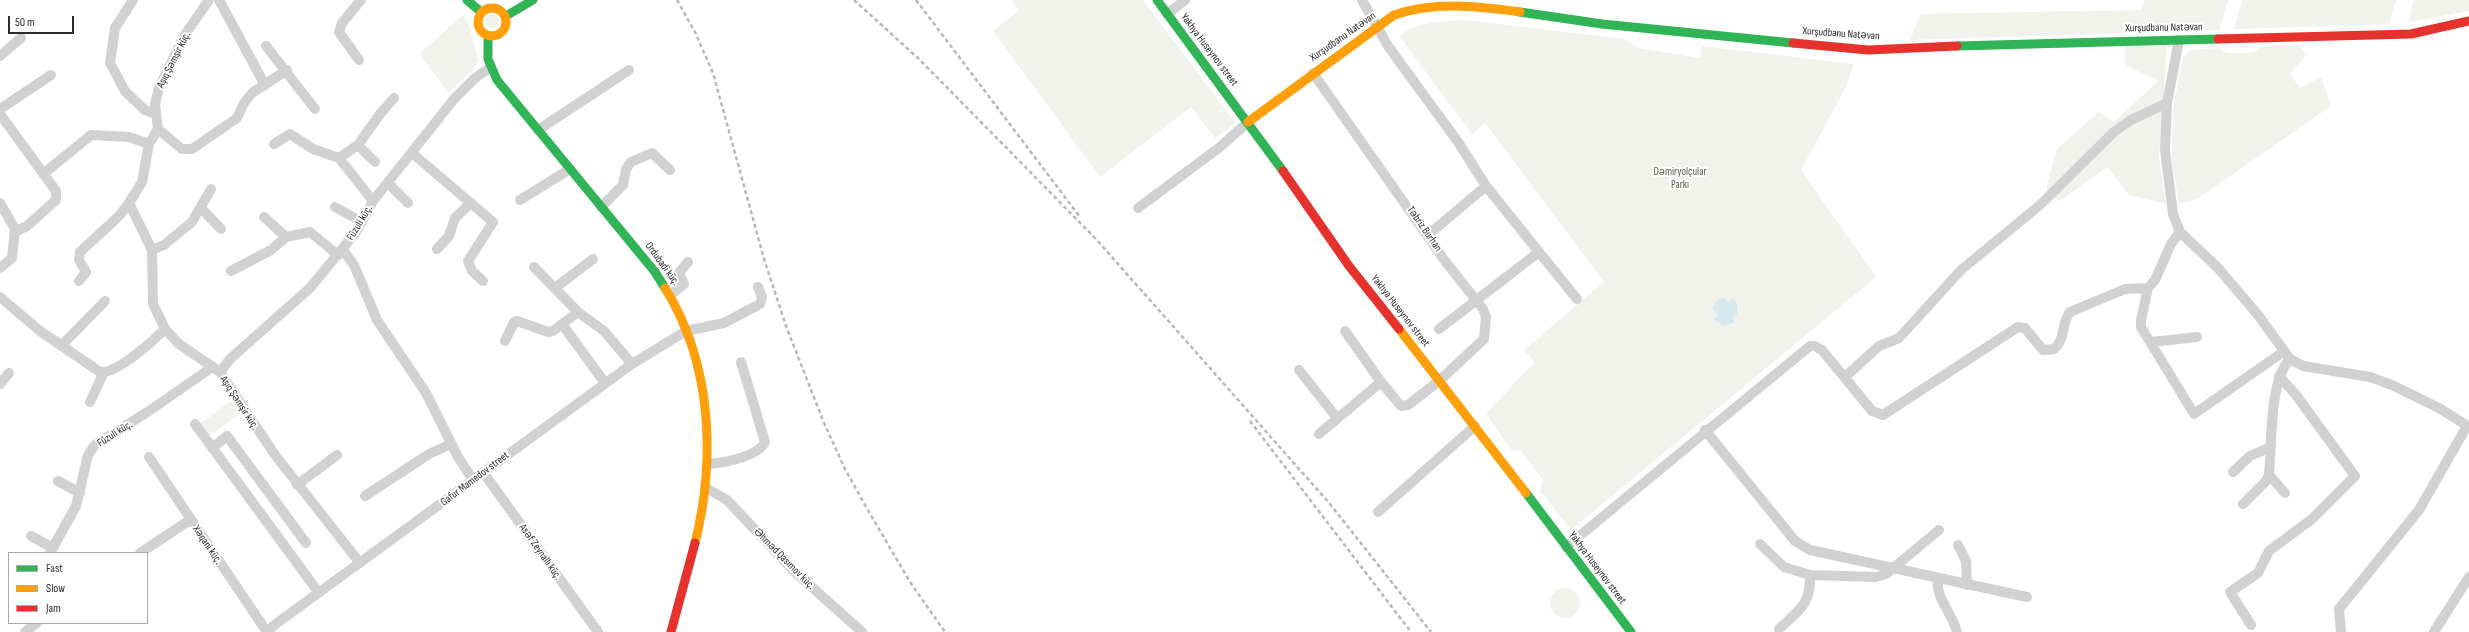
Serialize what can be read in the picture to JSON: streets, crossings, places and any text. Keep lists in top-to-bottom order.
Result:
{
  "streets": {
    "main road": ["Xurşudbanu Natəvan", "Yakhya Huseynov street", "Ordubadi küç."],
    "street": [
      "Aşıq Şəmşir küç.",
      "Füzuli küç.",
      "Təbriz Burhan",
      "Gafur Mamedov street",
      "Xəqani küç.",
      "Asəf Zeynallı küç.",
      "Əhməd Qasımov küç."
    ]
  },
  "crossings": [
    ["Xurşudbanu Natəvan", "Yakhya Huseynov street"],
    ["Xurşudbanu Natəvan", "Təbriz Burhan"],
    ["Yakhya Huseynov street", "Təbriz Burhan"],
    ["Aşıq Şəmşir küç.", "Füzuli küç."],
    ["Aşıq Şəmşir küç.", "Gafur Mamedov street"],
    ["Füzuli küç.", "Ordubadi küç."],
    ["Ordubadi küç.", "Gafur Mamedov street"],
    ["Ordubadi küç.", "Əhməd Qasımov küç."],
    ["Gafur Mamedov street", "Xəqani küç."],
    ["Gafur Mamedov street", "Asəf Zeynallı küç."]
  ],
  "parks": ["Dəmiryolçular Parkı"],
  "legend": ["Fast", "Slow", "Jam"],
  "scale_bar": "50 m"
}
